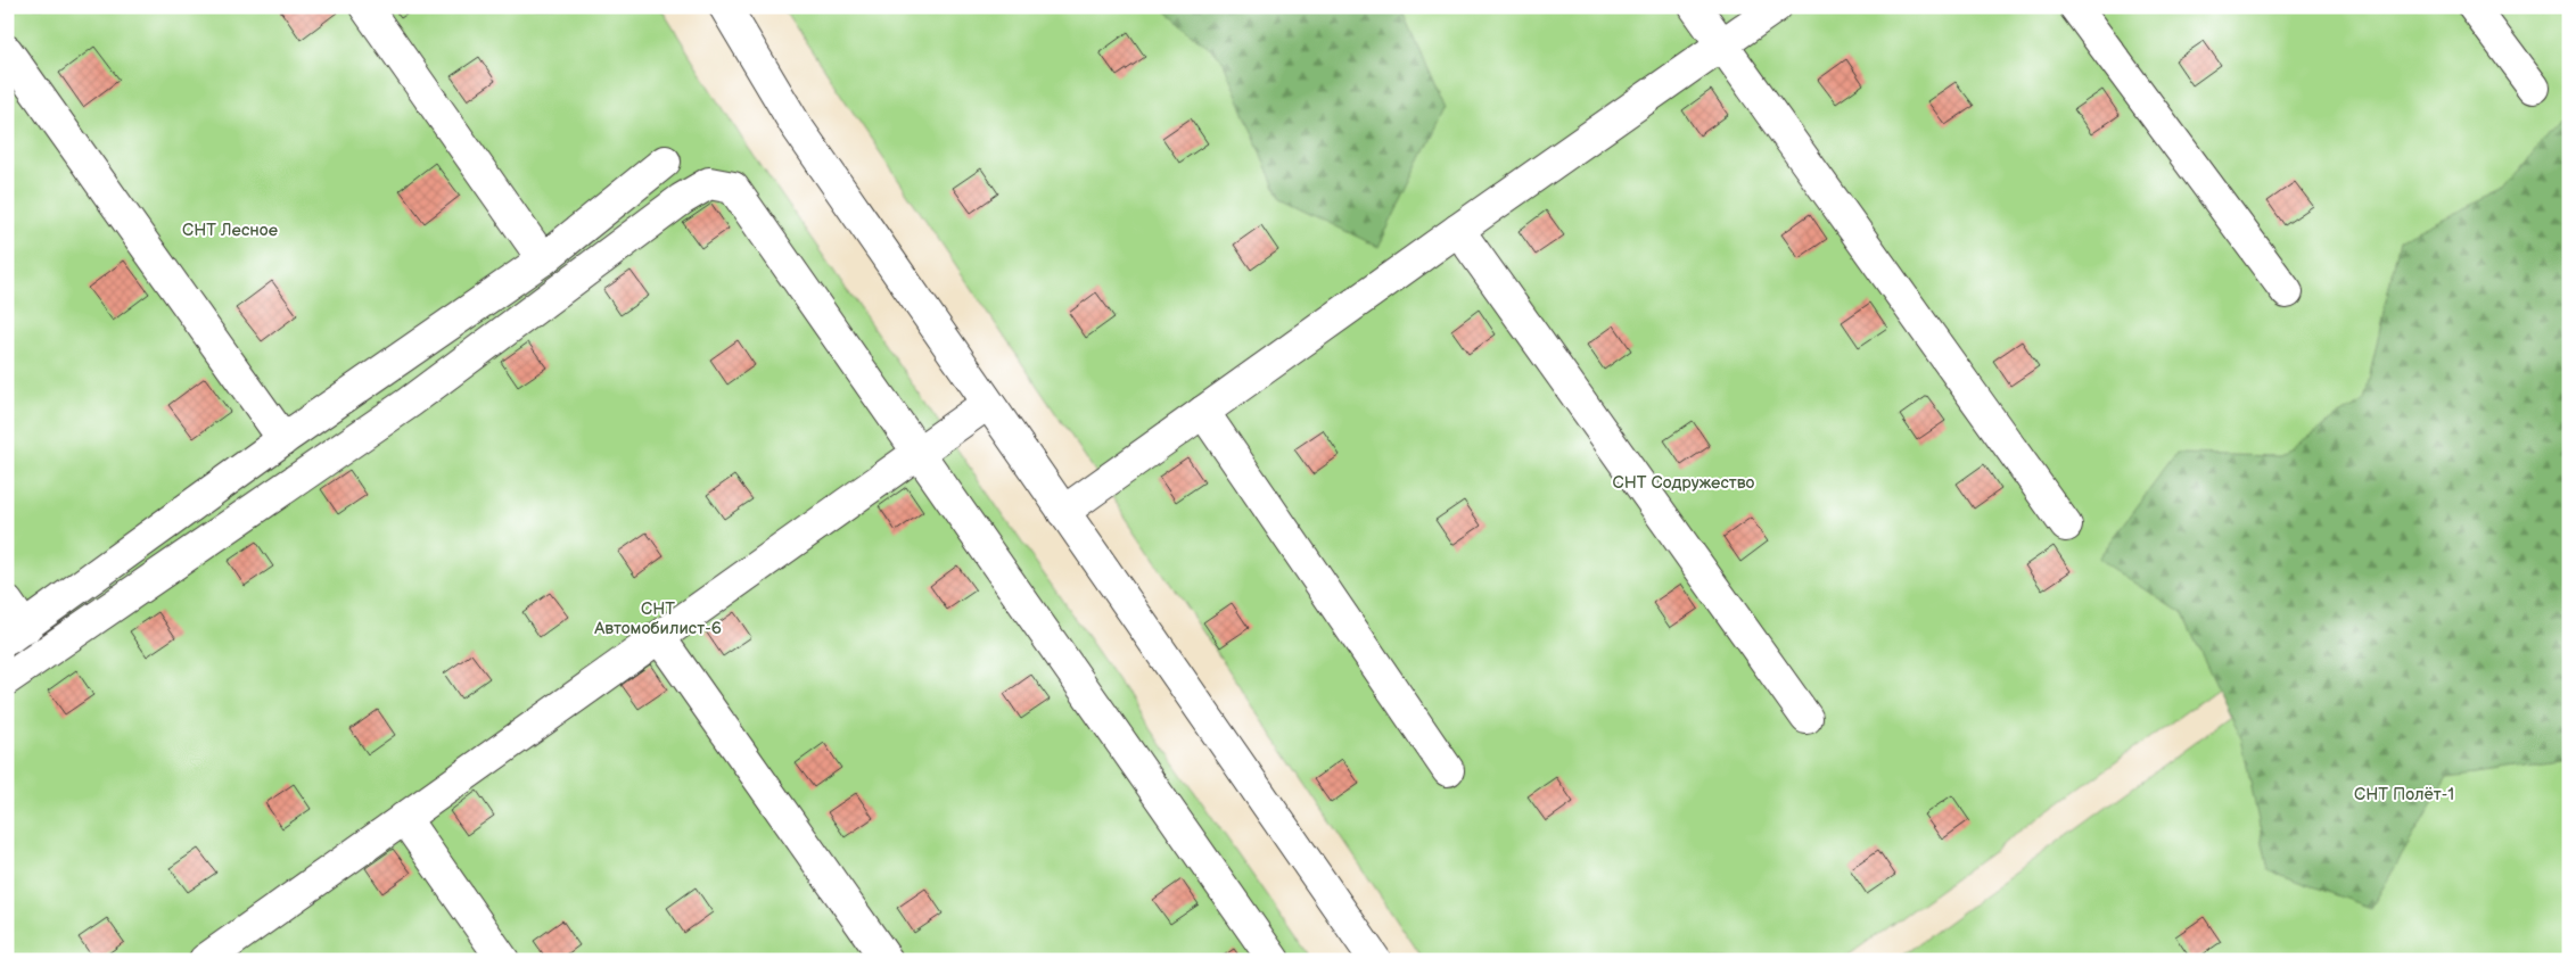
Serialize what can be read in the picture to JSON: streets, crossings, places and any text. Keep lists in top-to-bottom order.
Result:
{
  "parks": [
    "СНТ Лесное",
    "СНТ Содружество",
    "СНТ Автомобилист-6",
    "СНТ Полёт-1"
  ]
}
